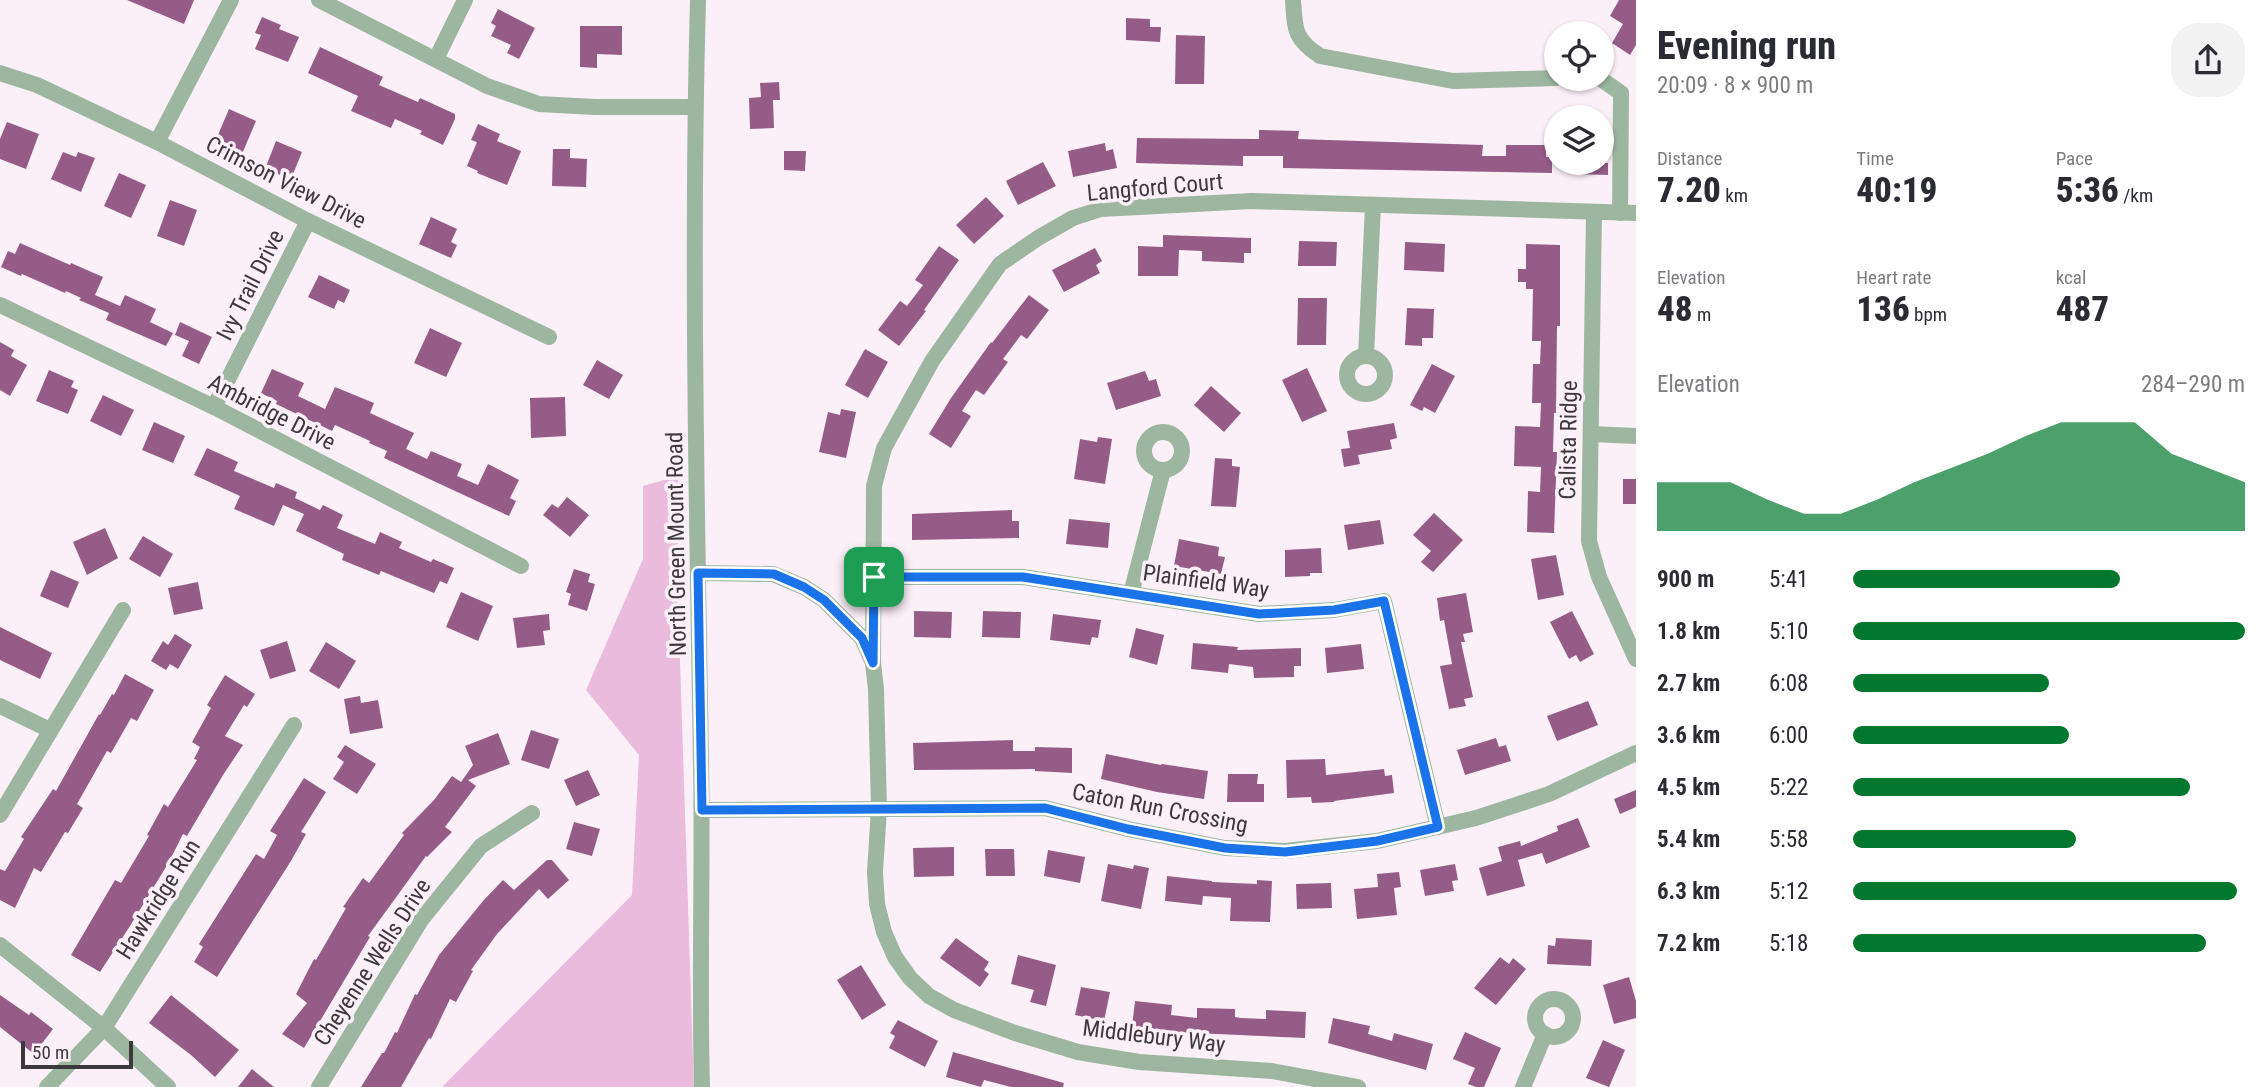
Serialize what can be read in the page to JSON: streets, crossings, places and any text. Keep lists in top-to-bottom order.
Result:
{
  "streets": {
    "street": [
      "Crimson View Drive",
      "Langford Court",
      "Ivy Trail Drive",
      "Ambridge Drive",
      "Calista Ridge",
      "North Green Mount Road",
      "Plainfield Way",
      "Caton Run Crossing",
      "Hawkridge Run",
      "Cheyenne Wells Drive",
      "Middlebury Way"
    ]
  },
  "crossings": [
    ["Crimson View Drive", "Ivy Trail Drive"],
    ["Langford Court", "Calista Ridge"],
    ["Langford Court", "Plainfield Way"],
    ["Langford Court", "Middlebury Way"],
    ["Ivy Trail Drive", "Ambridge Drive"],
    ["North Green Mount Road", "Caton Run Crossing"],
    ["North Green Mount Road", "Middlebury Way"],
    ["Plainfield Way", "Caton Run Crossing"],
    ["Caton Run Crossing", "Middlebury Way"]
  ],
  "scale_bar": "50 m",
  "page": {
    "heading": ["Evening run", "20:09 · 8 × 900 m"],
    "stats": [
      ["Distance", "7.20 km"],
      ["Time", "40:19"],
      ["Pace", "5:36 /km"],
      ["Elevation", "48 m"],
      ["Heart rate", "136 bpm"],
      ["kcal", "487"]
    ],
    "chart": ["Elevation", "284–290 m"],
    "list": [
      {
        "name": "900 m",
        "note": "5:41"
      },
      {
        "name": "1.8 km",
        "note": "5:10"
      },
      {
        "name": "2.7 km",
        "note": "6:08"
      },
      {
        "name": "3.6 km",
        "note": "6:00"
      },
      {
        "name": "4.5 km",
        "note": "5:22"
      },
      {
        "name": "5.4 km",
        "note": "5:58"
      },
      {
        "name": "6.3 km",
        "note": "5:12"
      },
      {
        "name": "7.2 km",
        "note": "5:18"
      }
    ],
    "scale": "50 m"
  }
}
